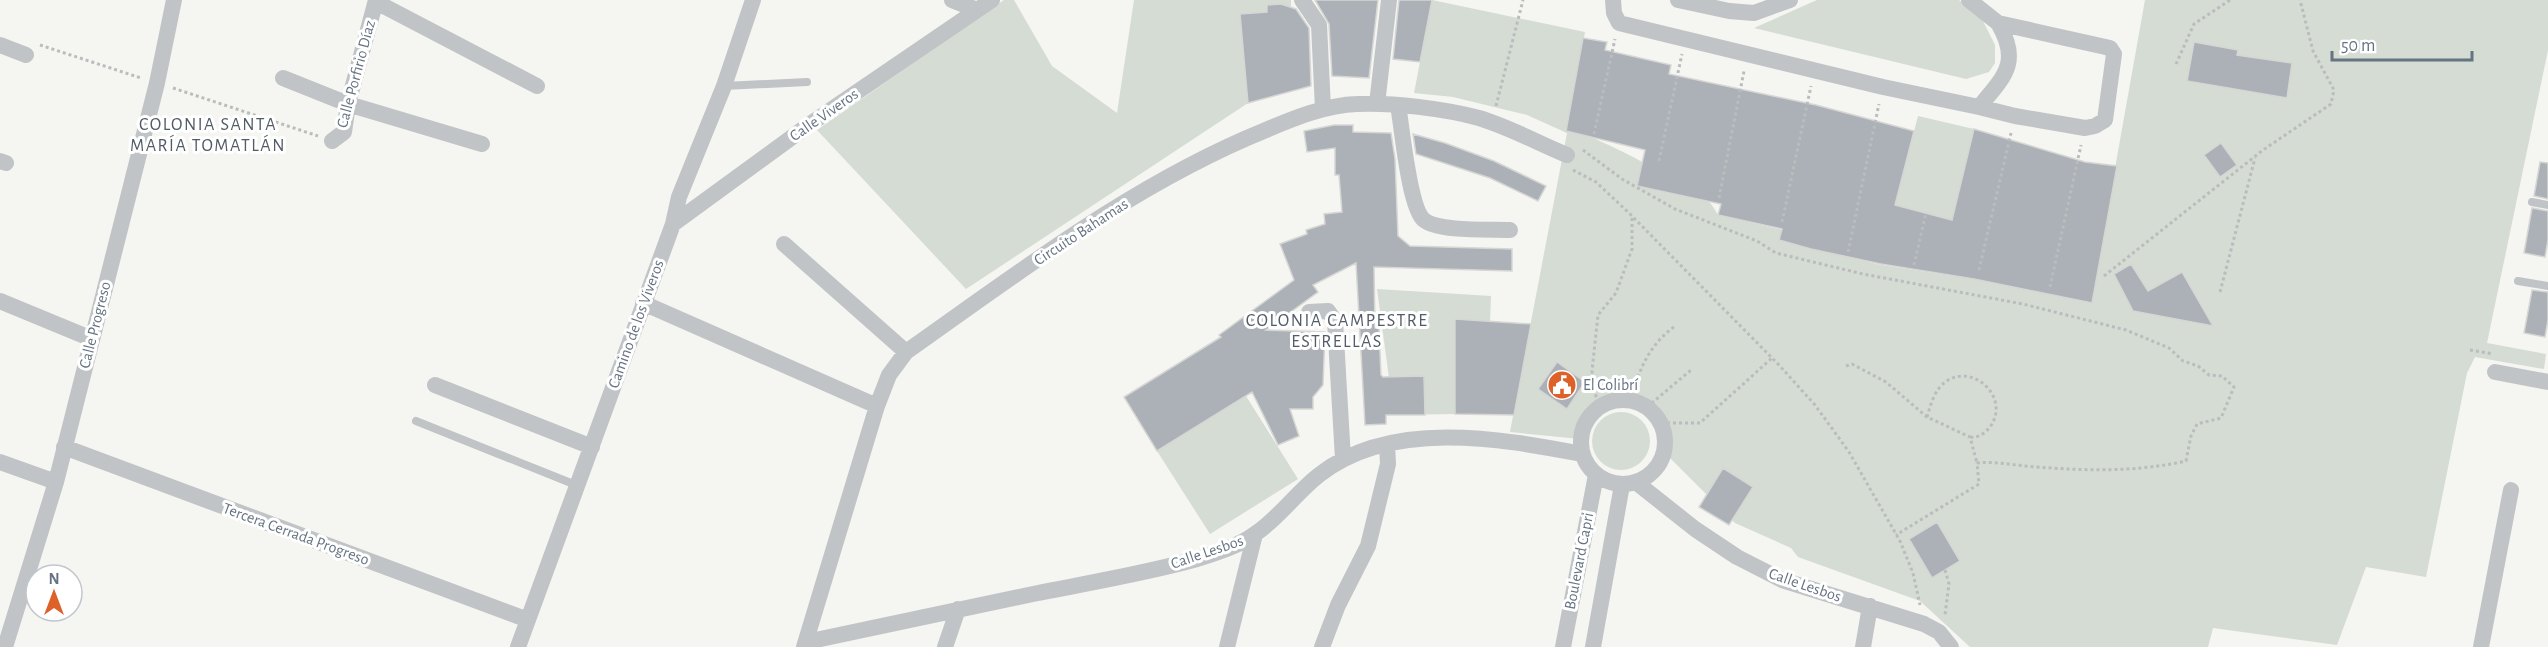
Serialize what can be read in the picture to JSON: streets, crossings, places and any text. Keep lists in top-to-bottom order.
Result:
{
  "streets": {
    "street": [
      "Calle Porfirio Díaz",
      "Calle Viveros",
      "Circuito Bahamas",
      "Camino de los Viveros",
      "Calle Progreso",
      "Tercera Cerrada Progreso",
      "Calle Lesbos",
      "Boulevard Capri"
    ]
  },
  "crossings": [
    ["Calle Porfirio Díaz", "Calle Progreso"],
    ["Calle Viveros", "Camino de los Viveros"],
    ["Circuito Bahamas", "Calle Lesbos"],
    ["Camino de los Viveros", "Tercera Cerrada Progreso"],
    ["Calle Progreso", "Tercera Cerrada Progreso"],
    ["Calle Lesbos", "Boulevard Capri"]
  ],
  "districts": ["COLONIA SANTA MARÍA TOMATLÁN", "COLONIA CAMPESTRE ESTRELLAS"],
  "places": {
    "public building": ["El Colibrí"]
  },
  "scale_bar": "50 m",
  "north": "top"
}
